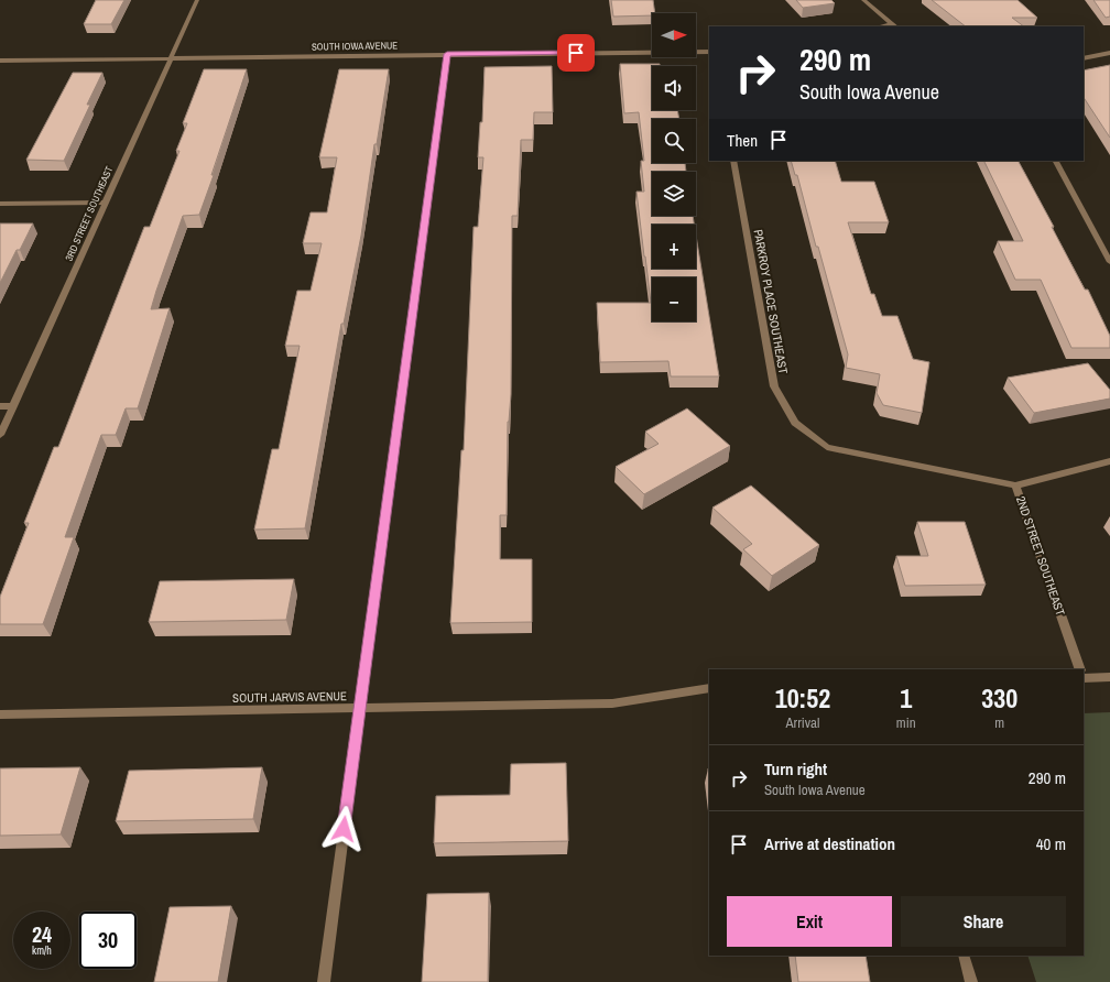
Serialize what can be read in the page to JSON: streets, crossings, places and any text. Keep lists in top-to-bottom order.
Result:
{
  "streets": {
    "street": [
      "SOUTH IOWA AVENUE",
      "3RD STREET SOUTHEAST",
      "PARKROY PLACE SOUTHEAST",
      "2ND STREET SOUTHEAST",
      "SOUTH JARVIS AVENUE"
    ]
  },
  "crossings": [
    ["SOUTH IOWA AVENUE", "3RD STREET SOUTHEAST"],
    ["PARKROY PLACE SOUTHEAST", "2ND STREET SOUTHEAST"]
  ],
  "north": "right",
  "page": {
    "map_buttons": ["+", "−"],
    "turn": ["290 m", "South Iowa Avenue"],
    "then": "Then",
    "eta": [
      "10:52",
      "Arrival",
      "1",
      "min",
      "330",
      "m"
    ],
    "list": [
      {
        "name": "Turn right",
        "note": "South Iowa Avenue",
        "value": "290 m"
      },
      {
        "name": "Arrive at destination",
        "value": "40 m"
      }
    ],
    "buttons": ["Exit", "Share"],
    "speed": "24 km/h",
    "limit": "30"
  }
}
